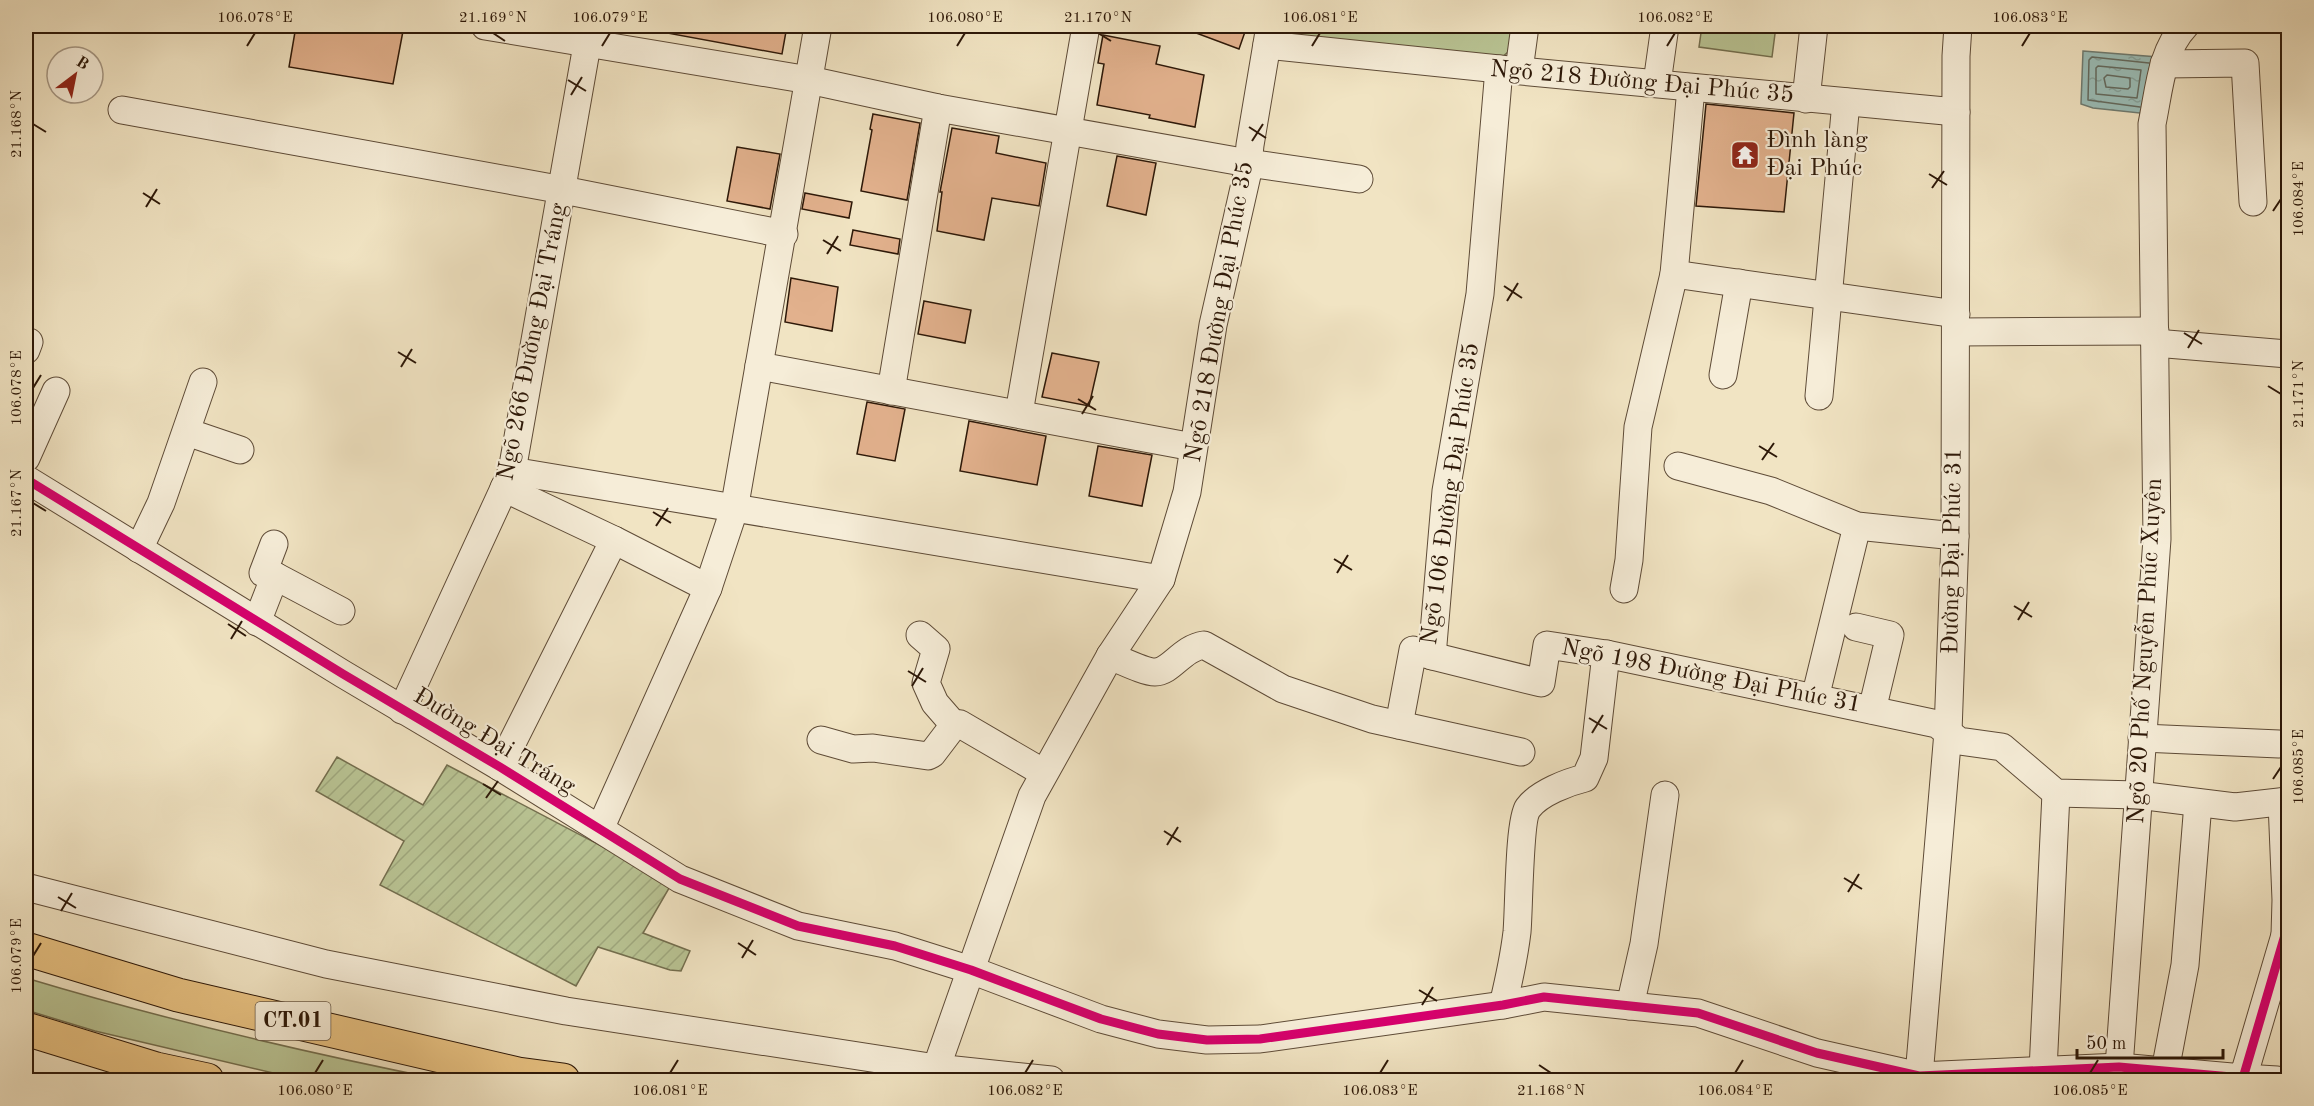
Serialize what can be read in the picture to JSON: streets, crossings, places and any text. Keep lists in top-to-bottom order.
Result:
{
  "streets": {
    "highway": ["CT.01"],
    "street": [
      "Ngõ 218 Đường Đại Phúc 35",
      "Ngõ 266 Đường Đại Tráng",
      "Ngõ 106 Đường Đại Phúc 35",
      "Đường Đại Phúc 31",
      "Ngõ 20 Phố Nguyễn Phúc Xuyên",
      "Ngõ 198 Đường Đại Phúc 31",
      "Đường Đại Tráng"
    ]
  },
  "crossings": [
    ["Ngõ 218 Đường Đại Phúc 35", "Ngõ 106 Đường Đại Phúc 35"],
    ["Ngõ 218 Đường Đại Phúc 35", "Đường Đại Phúc 31"],
    ["Ngõ 218 Đường Đại Phúc 35", "Đường Đại Tráng"],
    ["Ngõ 266 Đường Đại Tráng", "Đường Đại Tráng"],
    ["Ngõ 106 Đường Đại Phúc 35", "Ngõ 198 Đường Đại Phúc 31"],
    ["Đường Đại Phúc 31", "Ngõ 198 Đường Đại Phúc 31"],
    ["Đường Đại Phúc 31", "Đường Đại Tráng"],
    ["Ngõ 20 Phố Nguyễn Phúc Xuyên", "Đường Đại Tráng"]
  ],
  "places": {
    "temple": ["Đình làng Đại Phúc"]
  },
  "scale_bar": "50 m",
  "north": "top right",
  "coordinates": [
    "106.078°E",
    "21.169°N",
    "106.079°E",
    "106.080°E",
    "21.170°N",
    "106.081°E",
    "106.082°E",
    "106.083°E",
    "21.168°N",
    "106.084°E",
    "21.171°N",
    "21.167°N",
    "106.085°E"
  ]
}
